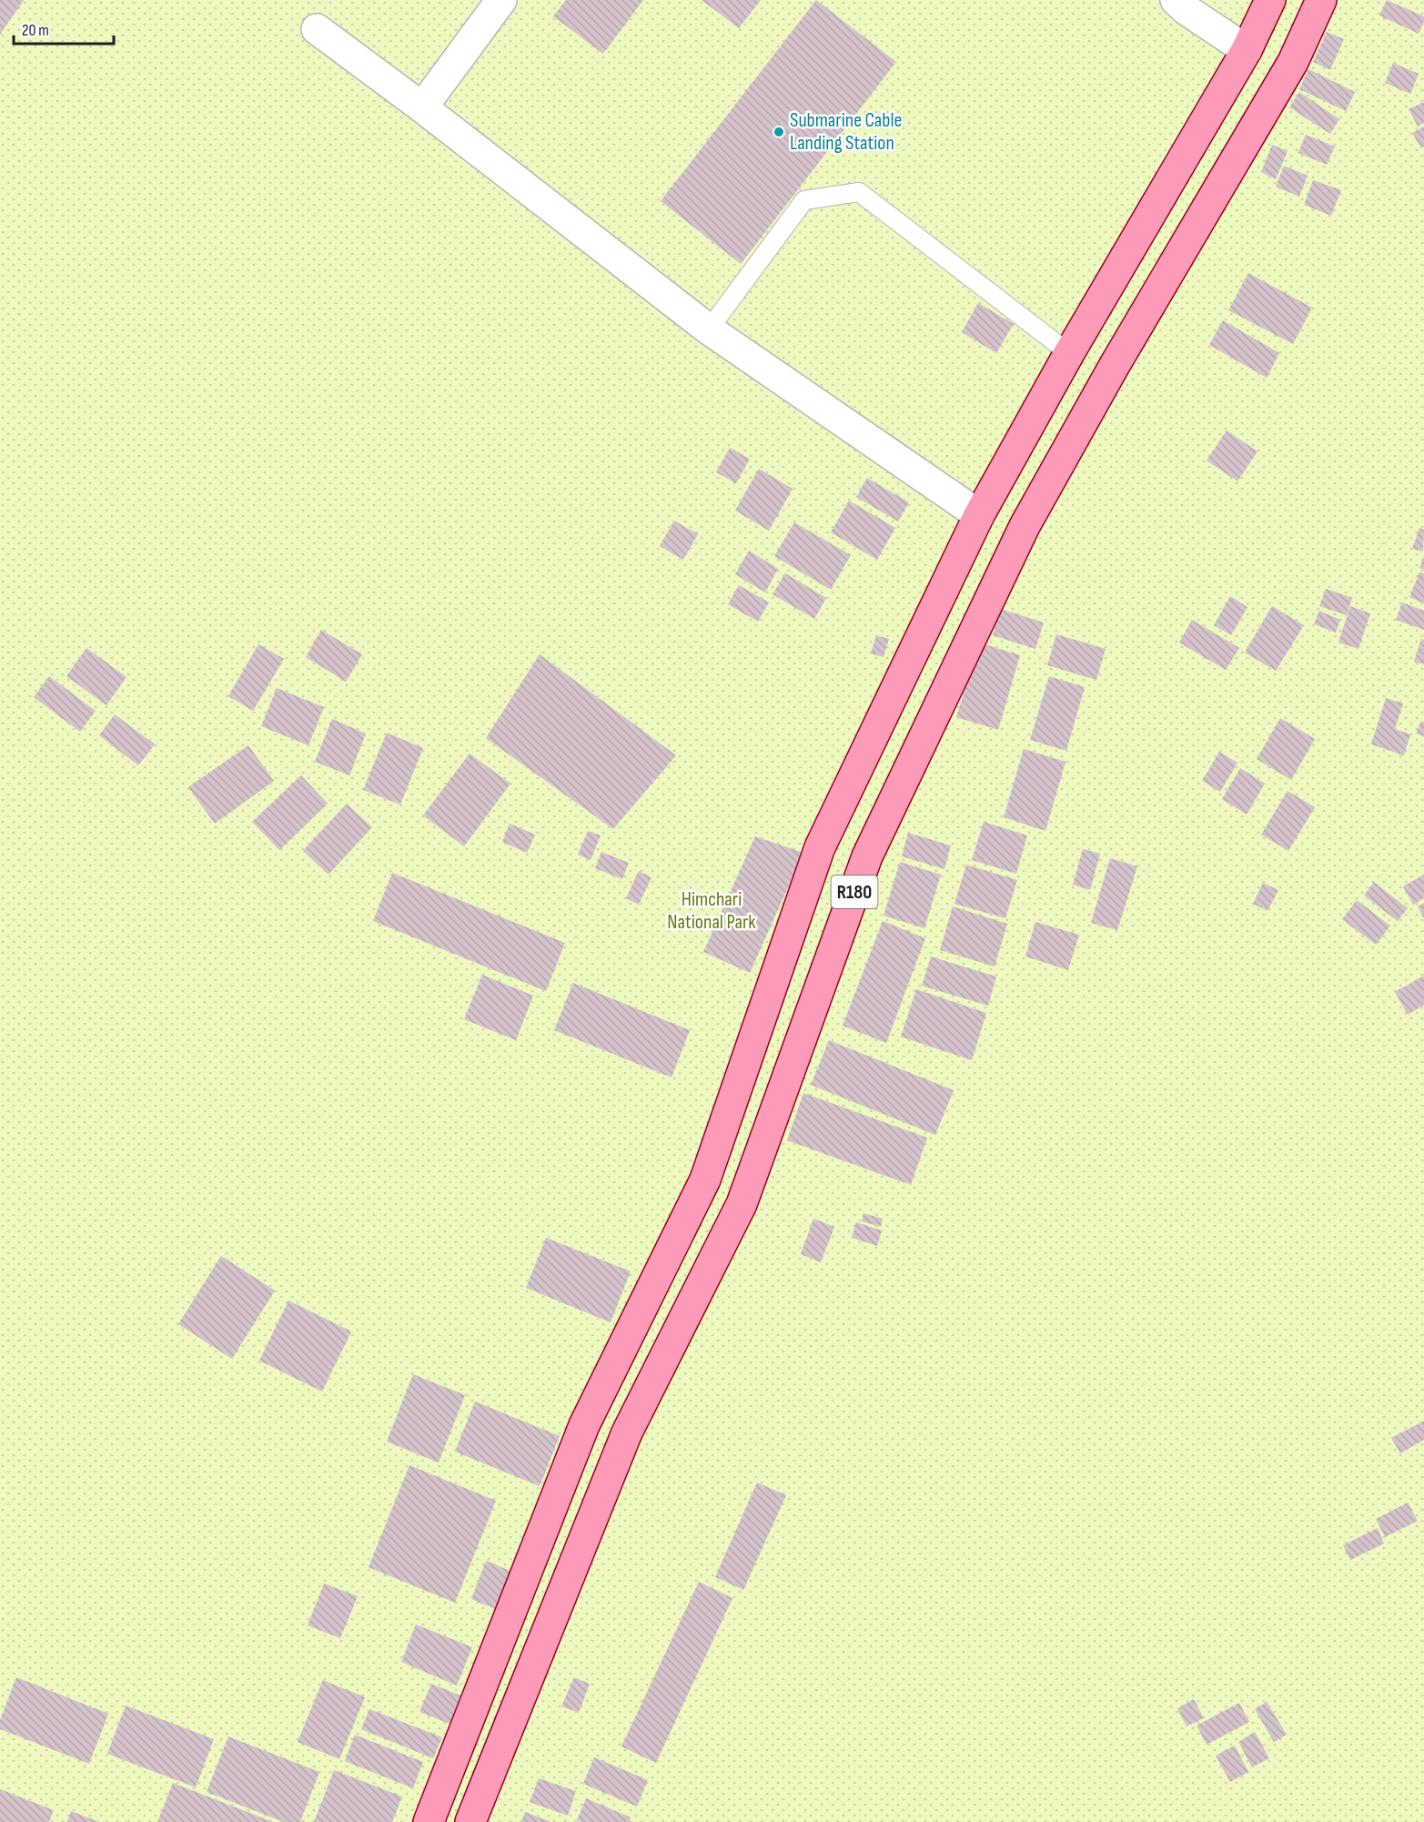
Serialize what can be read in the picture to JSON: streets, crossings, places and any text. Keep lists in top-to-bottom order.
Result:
{
  "streets": {
    "main road": ["R180"]
  },
  "parks": ["Himchari National Park"],
  "places": ["Submarine Cable Landing Station"],
  "scale_bar": "20 m"
}
